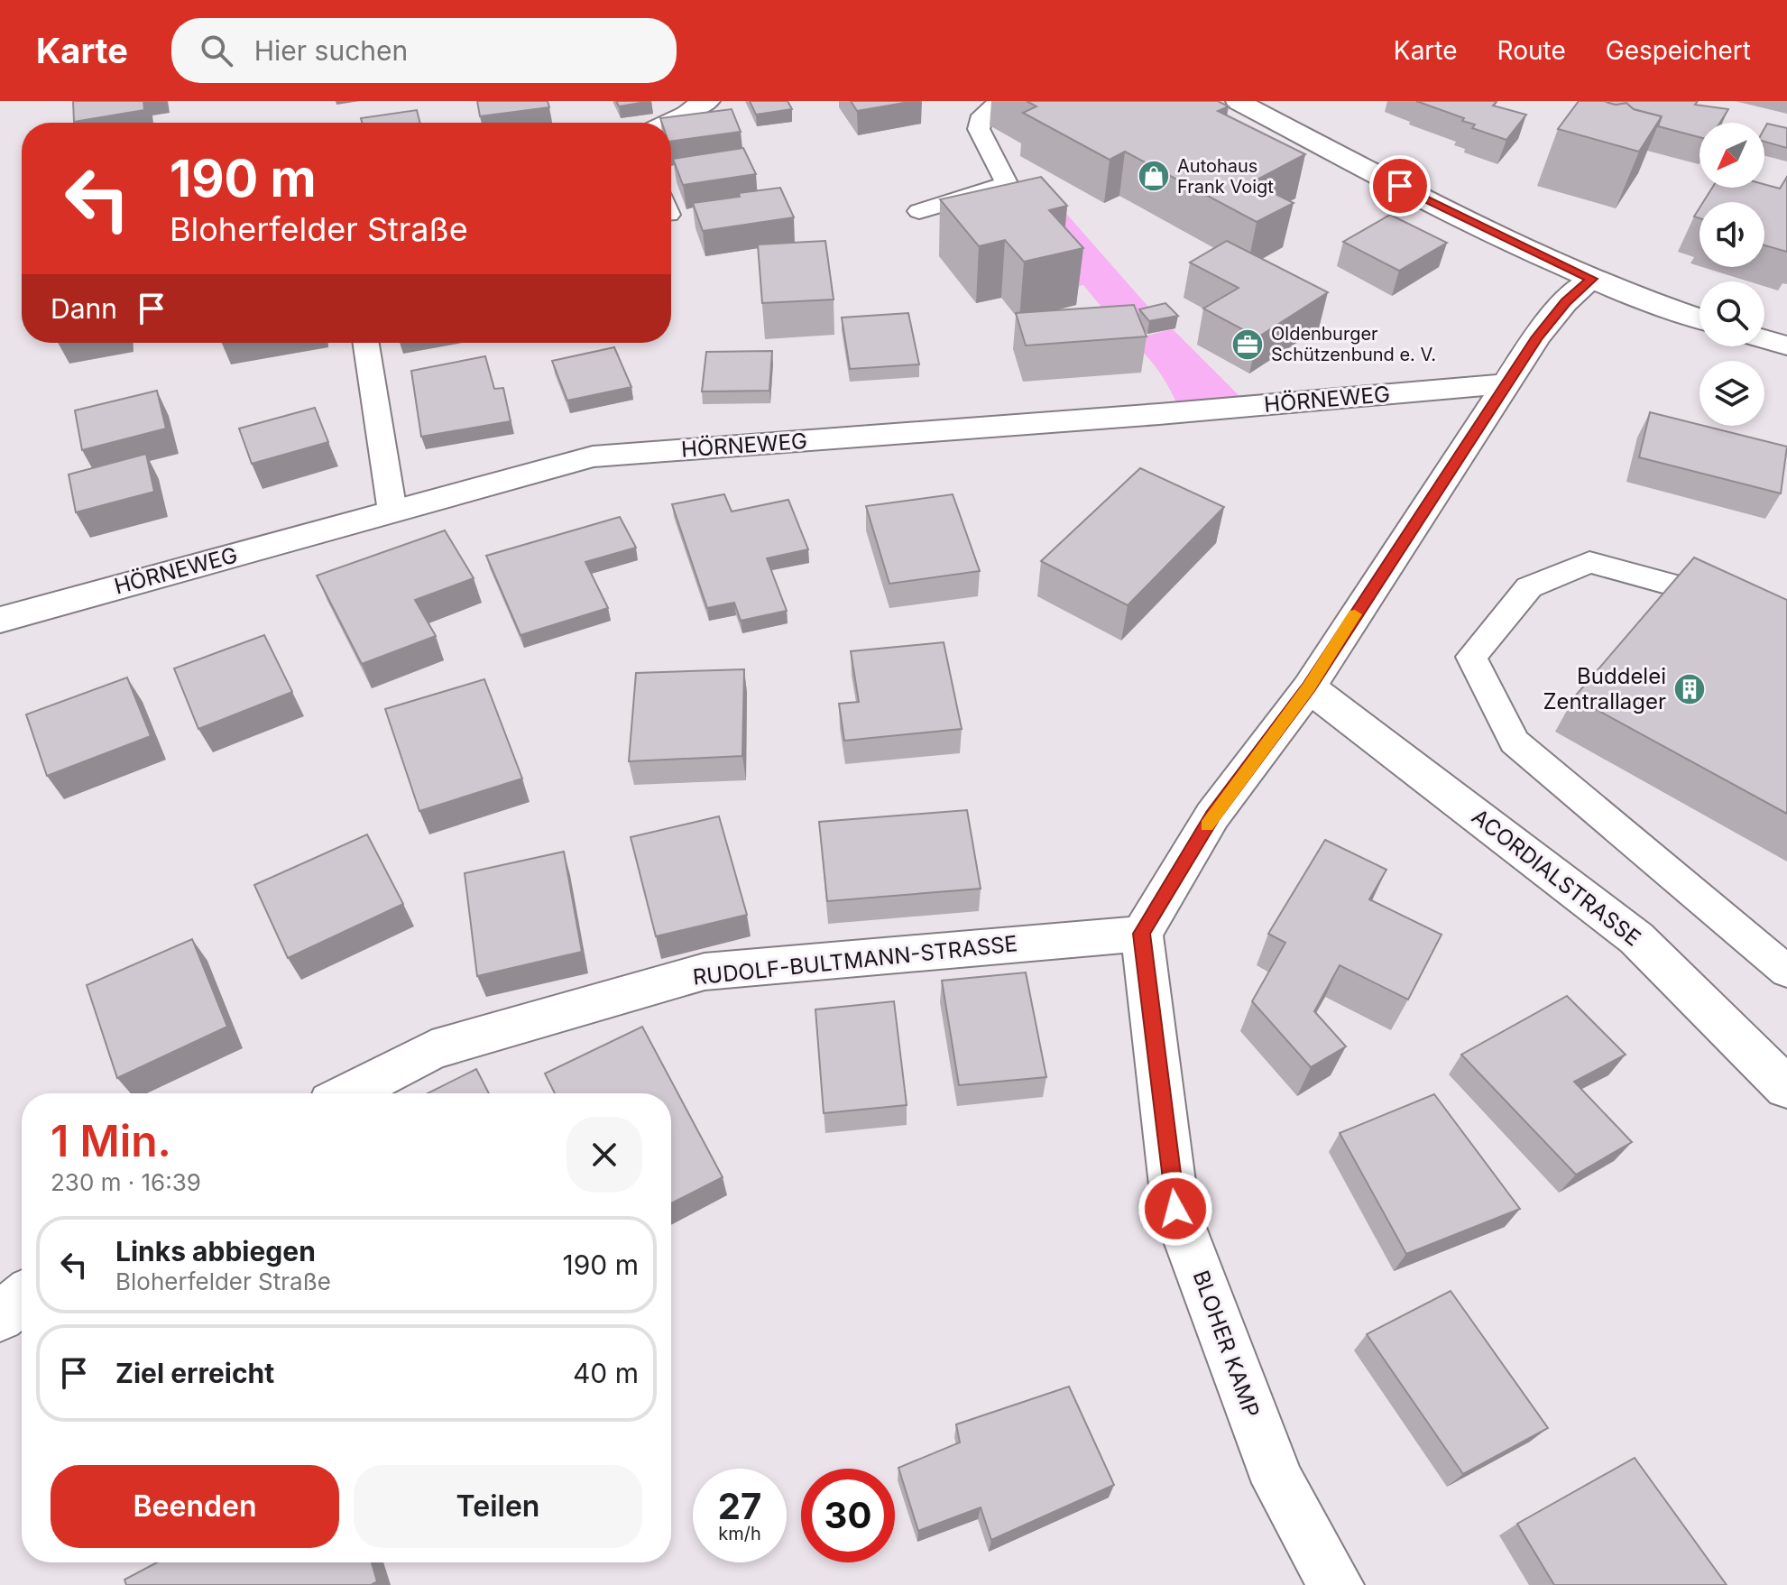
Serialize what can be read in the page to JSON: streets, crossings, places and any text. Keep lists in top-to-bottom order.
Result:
{
  "streets": {
    "street": [
      "HÖRNEWEG",
      "ACORDIALSTRASSE",
      "RUDOLF-BULTMANN-STRASSE",
      "BLOHER KAMP"
    ]
  },
  "crossings": [
    ["RUDOLF-BULTMANN-STRASSE", "BLOHER KAMP"]
  ],
  "places": {
    "shop": ["Autohaus Frank Voigt"],
    "office": ["Oldenburger Schützenbund e. V."],
    "building": ["Buddelei Zentrallager"]
  },
  "north": "bottom left",
  "page": {
    "header": "Karte",
    "search": "Hier suchen",
    "nav": ["Karte", "Route", "Gespeichert"],
    "turn": ["190 m", "Bloherfelder Straße"],
    "then": "Dann",
    "heading": ["1 Min.", "230 m · 16:39"],
    "list": [
      {
        "name": "Links abbiegen",
        "note": "Bloherfelder Straße",
        "value": "190 m"
      },
      {
        "name": "Ziel erreicht",
        "value": "40 m"
      }
    ],
    "buttons": ["Beenden", "Teilen"],
    "speed": "27 km/h",
    "limit": "30"
  }
}
